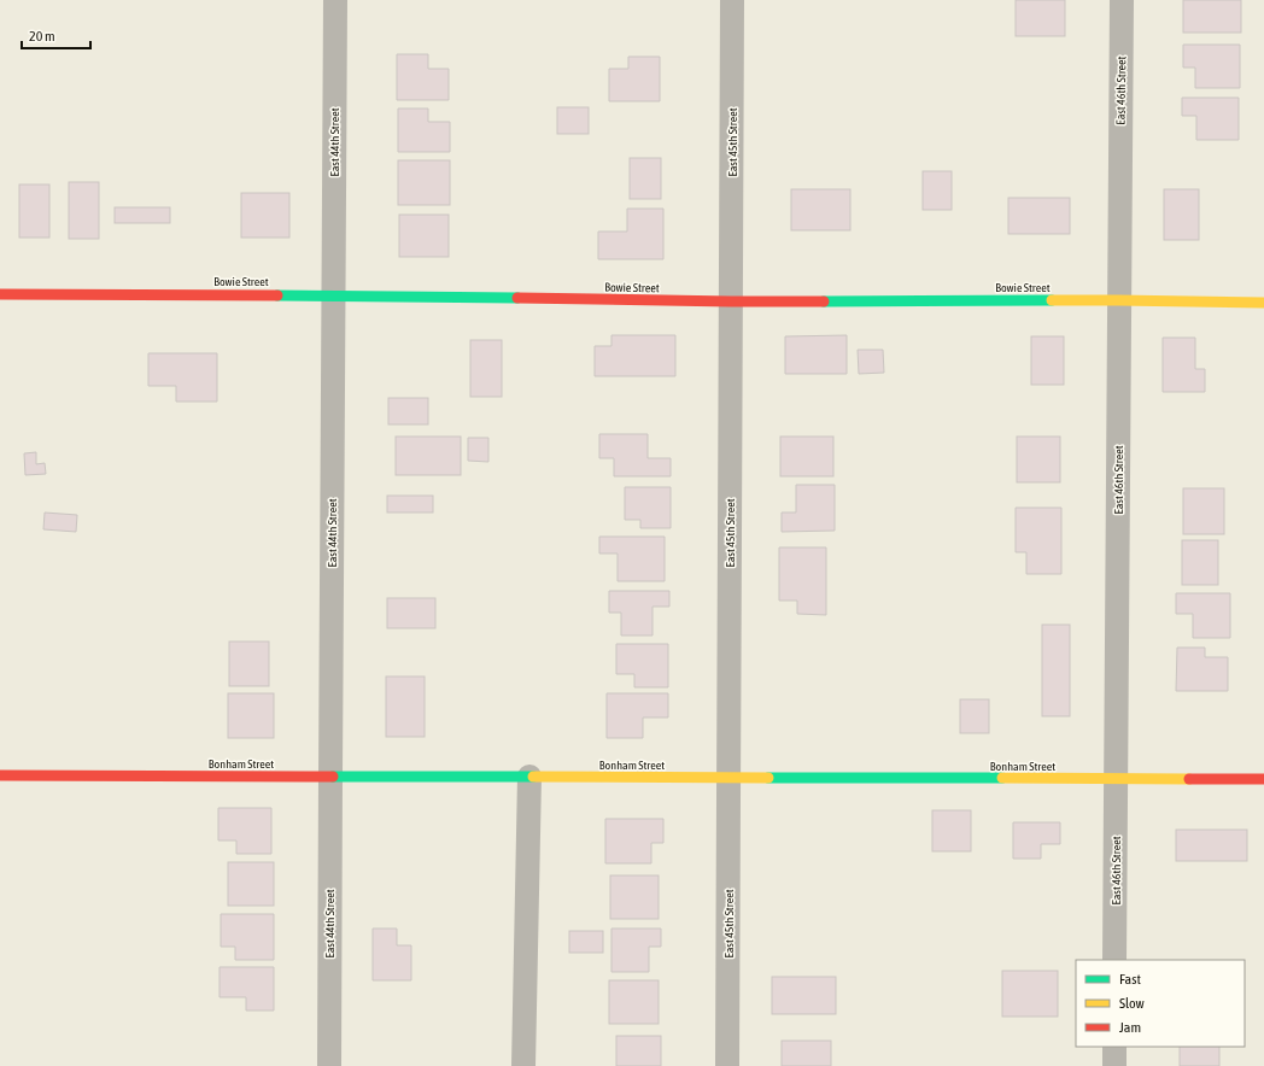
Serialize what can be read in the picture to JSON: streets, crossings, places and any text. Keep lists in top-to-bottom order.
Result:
{
  "streets": {
    "street": [
      "East 46th Street",
      "East 44th Street",
      "East 45th Street",
      "Bowie Street",
      "Bonham Street"
    ]
  },
  "crossings": [
    ["East 46th Street", "Bowie Street"],
    ["East 46th Street", "Bonham Street"],
    ["East 44th Street", "Bowie Street"],
    ["East 44th Street", "Bonham Street"],
    ["East 45th Street", "Bowie Street"],
    ["East 45th Street", "Bonham Street"]
  ],
  "legend": ["Fast", "Slow", "Jam"],
  "scale_bar": "20 m"
}
